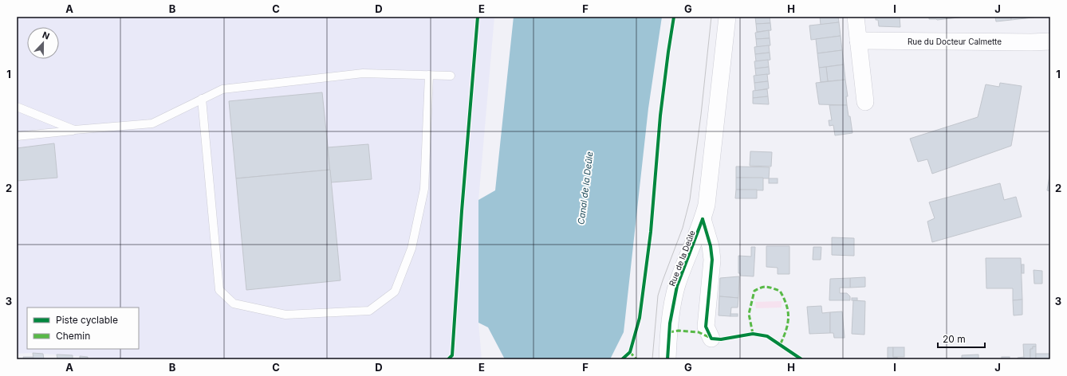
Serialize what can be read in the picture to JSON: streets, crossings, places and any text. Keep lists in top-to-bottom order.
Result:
{
  "streets": {
    "street": ["Rue du Docteur Calmette", "Rue de la Deûle"]
  },
  "water": ["Canal de la Deûle"],
  "legend": ["Piste cyclable", "Chemin"],
  "scale_bar": "20 m",
  "north": "top",
  "grid": {
    "columns": [
      "A",
      "B",
      "C",
      "D",
      "E",
      "F",
      "G",
      "H",
      "I",
      "J"
    ],
    "rows": ["1", "2", "3"]
  }
}
